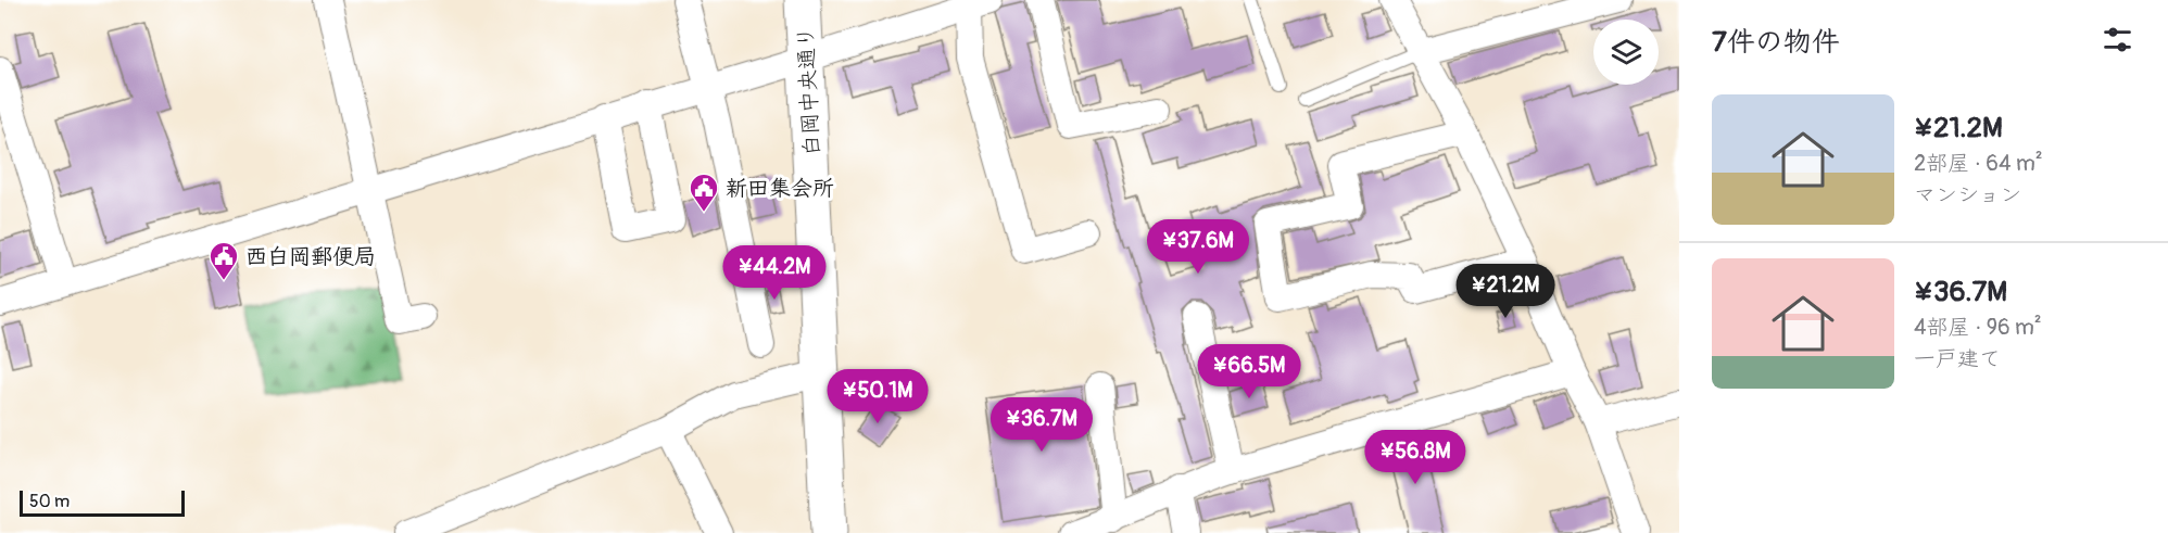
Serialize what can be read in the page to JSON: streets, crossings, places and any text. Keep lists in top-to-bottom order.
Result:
{
  "streets": {
    "street": ["白岡中央通り"]
  },
  "places": {
    "public building": ["新田集会所", "西白岡郵便局"]
  },
  "scale_bar": "50 m",
  "page": {
    "heading": "7件の物件",
    "list": [
      {
        "name": "¥21.2M",
        "note": "2部屋 · 64 m² · マンション"
      },
      {
        "name": "¥36.7M",
        "note": "4部屋 · 96 m² · 一戸建て"
      }
    ],
    "price": [
      "¥37.6M",
      "¥44.2M",
      "¥21.2M",
      "¥66.5M",
      "¥50.1M",
      "¥36.7M",
      "¥56.8M"
    ],
    "scale": "50 m"
  }
}
